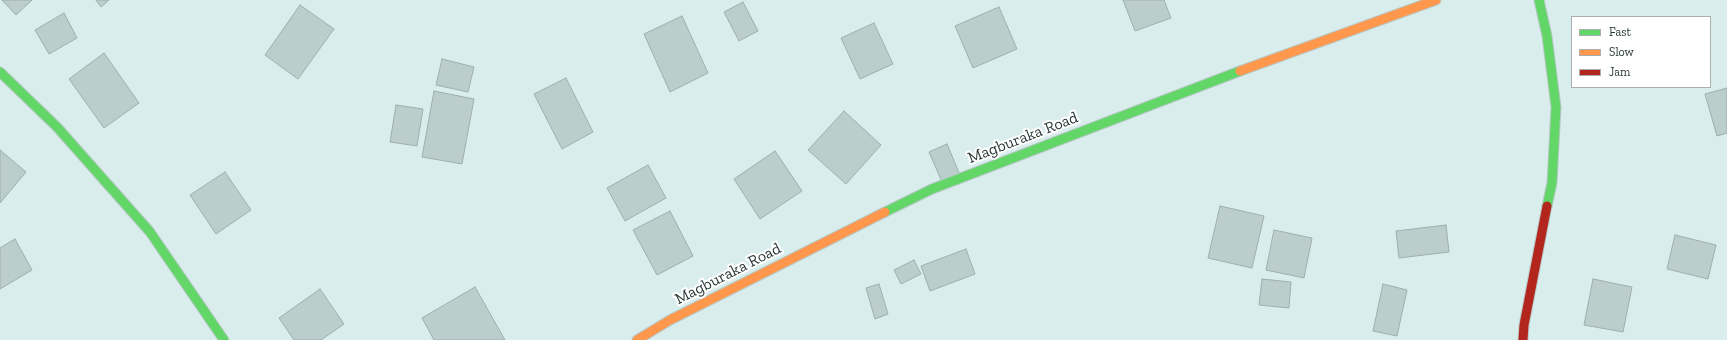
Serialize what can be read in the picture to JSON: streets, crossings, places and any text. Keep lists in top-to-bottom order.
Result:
{
  "streets": {
    "main road": ["Magburaka Road"]
  },
  "legend": ["Fast", "Slow", "Jam"]
}
